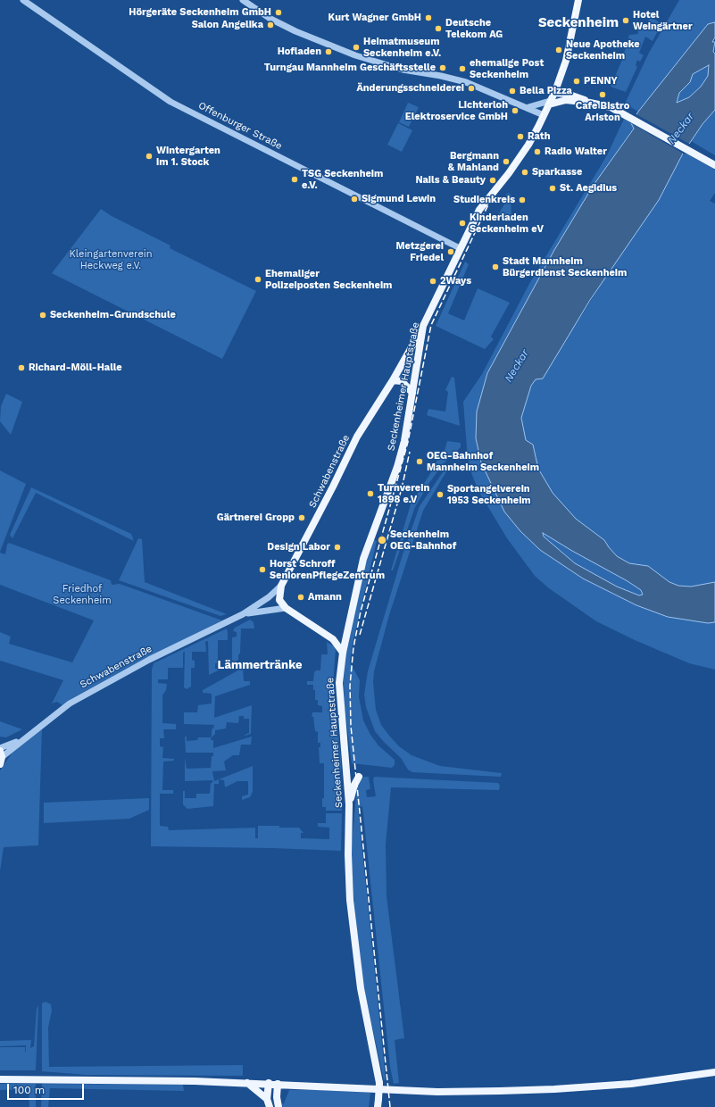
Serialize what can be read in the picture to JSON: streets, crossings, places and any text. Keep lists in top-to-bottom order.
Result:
{
  "streets": {
    "main road": ["Seckenheimer Hauptstraße", "Schwabenstraße"],
    "street": ["Offenburger Straße"]
  },
  "crossings": [
    ["Offenburger Straße", "Seckenheimer Hauptstraße"],
    ["Seckenheimer Hauptstraße", "Schwabenstraße"]
  ],
  "districts": ["Seckenheim", "Lämmertränke"],
  "water": ["Neckar"],
  "parks": ["Kleingartenverein Heckweg e.V.", "Friedhof Seckenheim"],
  "places": [
    "Hörgeräte Seckenheim GmbH",
    "Kurt Wagner GmbH",
    "Hotel Weingärtner",
    "Salon Angelika",
    "Deutsche Telekom AG",
    "Heimatmuseum Seckenheim e.V.",
    "Neue Apotheke Seckenheim",
    "Hofladen",
    "Turngau Mannheim Geschäftsstelle",
    "ehemalige Post Seckenheim",
    "PENNY",
    "Änderungsschneiderei",
    "Bella Pizza",
    "Cafe Bistro Ariston",
    "Lichterloh Elektroservice GmbH",
    "Rath",
    "Radio Walter",
    "Wintergarten im 1. Stock",
    "Bergmann & Mahland",
    "Sparkasse",
    "TSG Seckenheim e.V.",
    "Nails & Beauty",
    "St. Aegidius",
    "Sigmund Lewin",
    "Studienkreis",
    "Kinderladen Seckenheim eV",
    "Metzgerei Friedel",
    "Stadt Mannheim Bürgerdienst Seckenheim",
    "Ehemaliger Polizeiposten Seckenheim",
    "2Ways",
    "Seckenheim-Grundschule",
    "Richard-Möll-Halle",
    "OEG-Bahnhof Mannheim Seckenheim",
    "Turnverein 1898 e.V",
    "Sportangelverein 1953 Seckenheim",
    "Gärtnerei Gropp",
    "Seckenheim OEG-Bahnhof",
    "Design Labor",
    "Horst Schroff SeniorenPflegeZentrum",
    "Amann"
  ],
  "scale_bar": "100 m"
}
